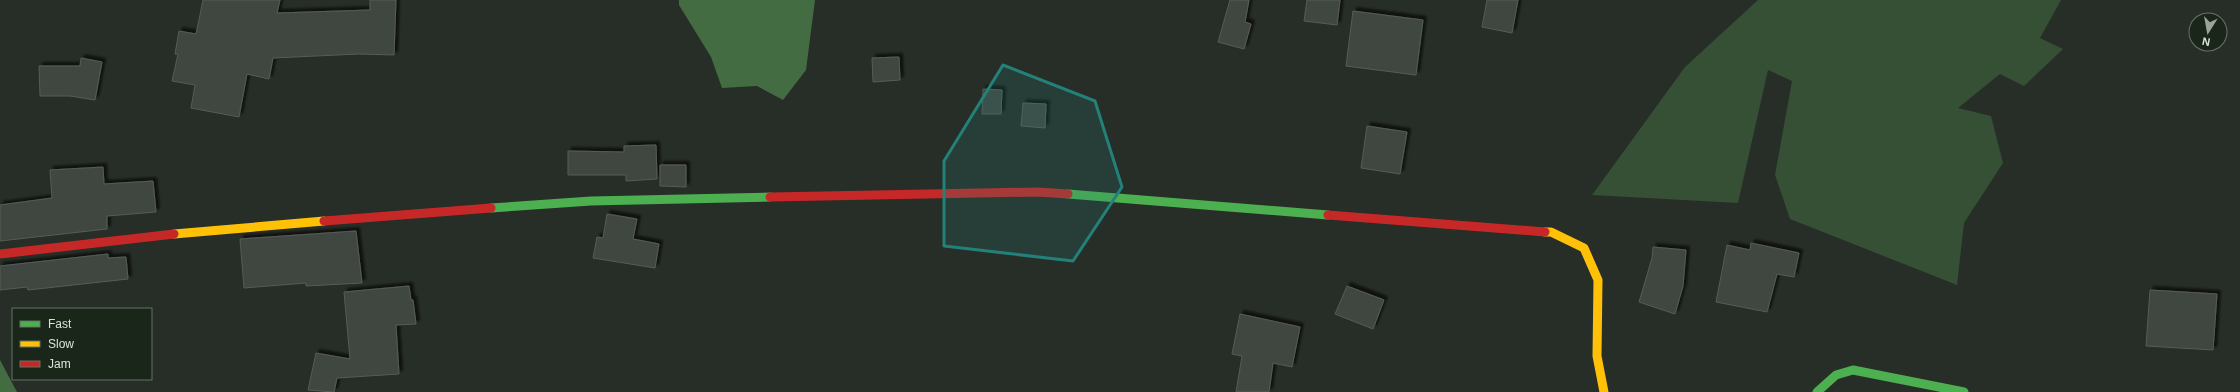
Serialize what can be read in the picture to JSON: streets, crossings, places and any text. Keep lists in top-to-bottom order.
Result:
{
  "legend": ["Fast", "Slow", "Jam"],
  "north": "bottom"
}
